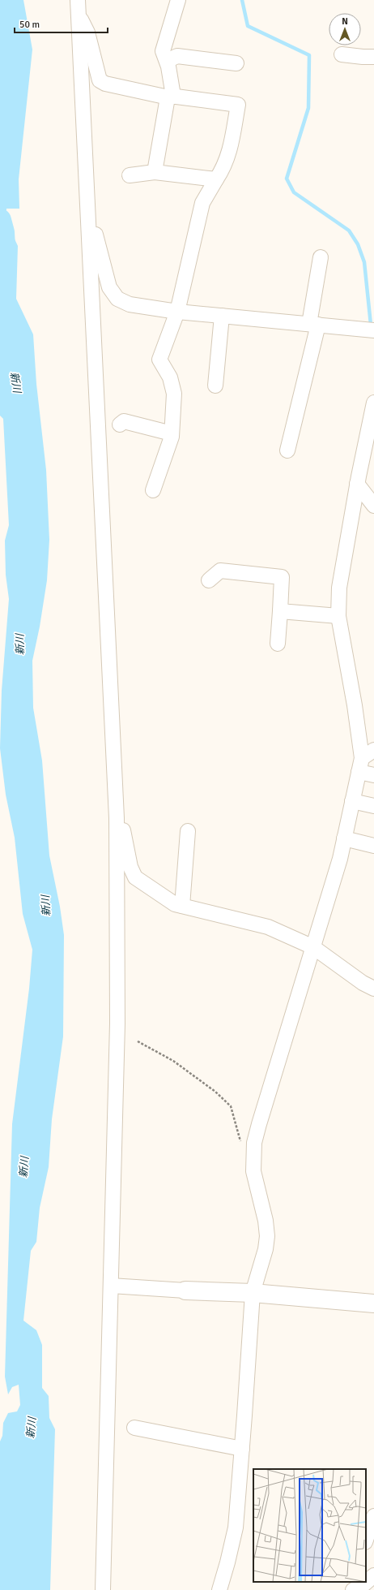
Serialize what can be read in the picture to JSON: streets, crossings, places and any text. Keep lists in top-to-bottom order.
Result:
{
  "water": ["新川"],
  "scale_bar": "50 m",
  "north": "top"
}
